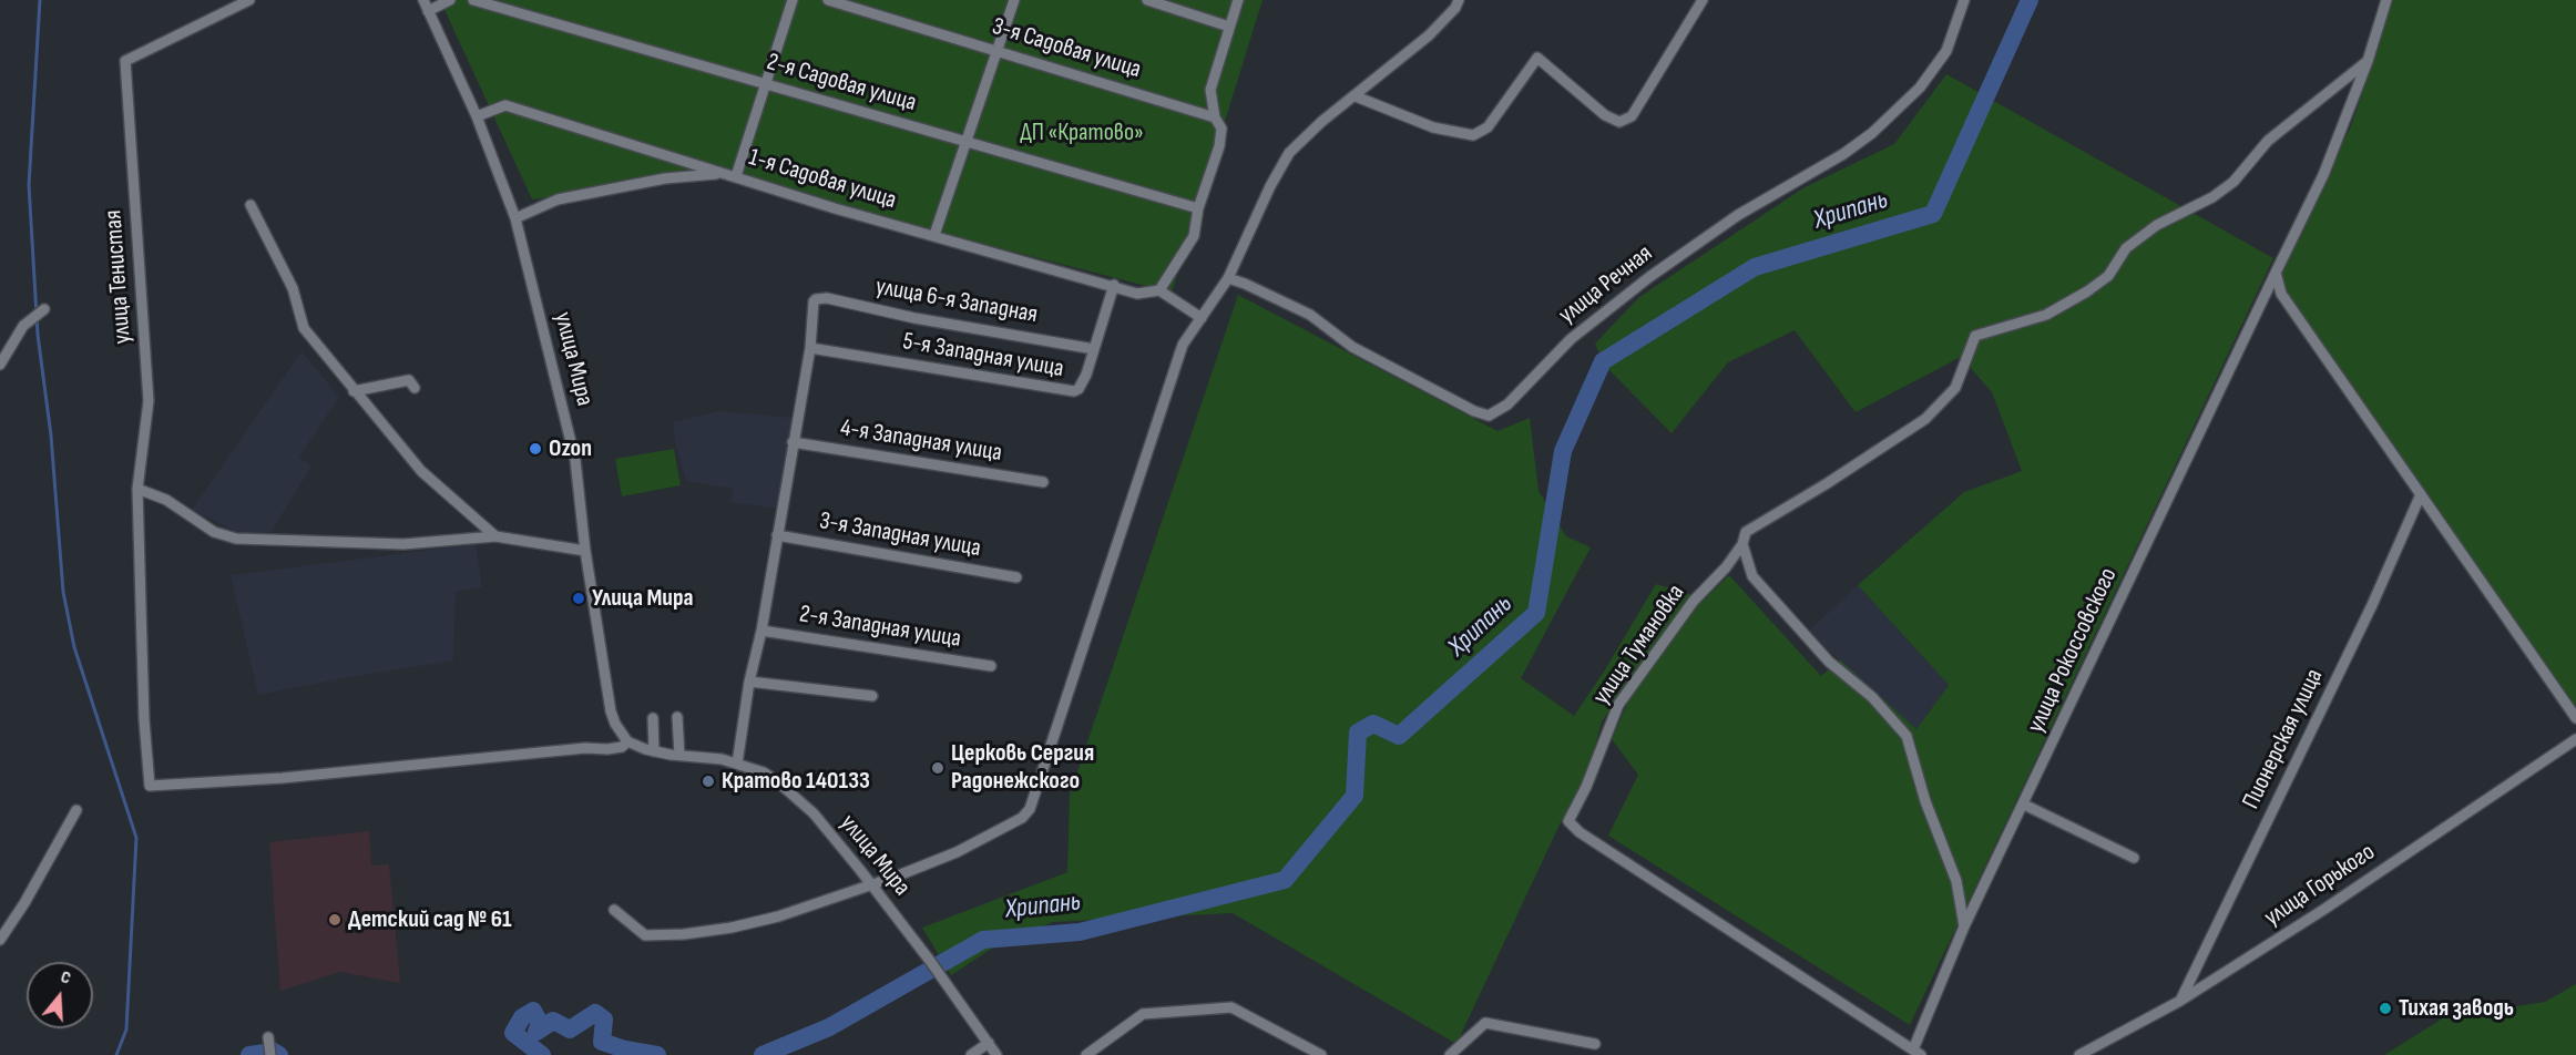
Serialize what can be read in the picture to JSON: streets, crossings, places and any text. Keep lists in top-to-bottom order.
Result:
{
  "streets": {
    "street": [
      "3-я Садовая улица",
      "2-я Садовая улица",
      "1-я Садовая улица",
      "улица Тенистая",
      "улица Речная",
      "улица 6-я Западная",
      "5-я Западная улица",
      "улица Мира",
      "4-я Западная улица",
      "3-я Западная улица",
      "2-я Западная улица",
      "улица Тумановка",
      "улица Рокоссовского",
      "Пионерская улица",
      "улица Горького"
    ]
  },
  "crossings": [
    ["1-я Садовая улица", "5-я Западная улица"],
    ["1-я Садовая улица", "улица Мира"],
    ["улица Тенистая", "улица Мира"],
    ["улица 6-я Западная", "5-я Западная улица"],
    ["улица Тумановка", "улица Рокоссовского"],
    ["Пионерская улица", "улица Горького"]
  ],
  "water": ["Хрипань"],
  "parks": ["ДП «Кратово»"],
  "places": [
    "Ozon",
    "Улица Мира",
    "Церковь Сергия Радонежского",
    "Кратово 140133",
    "Детский сад № 61",
    "Тихая заводь"
  ],
  "north": "top"
}
